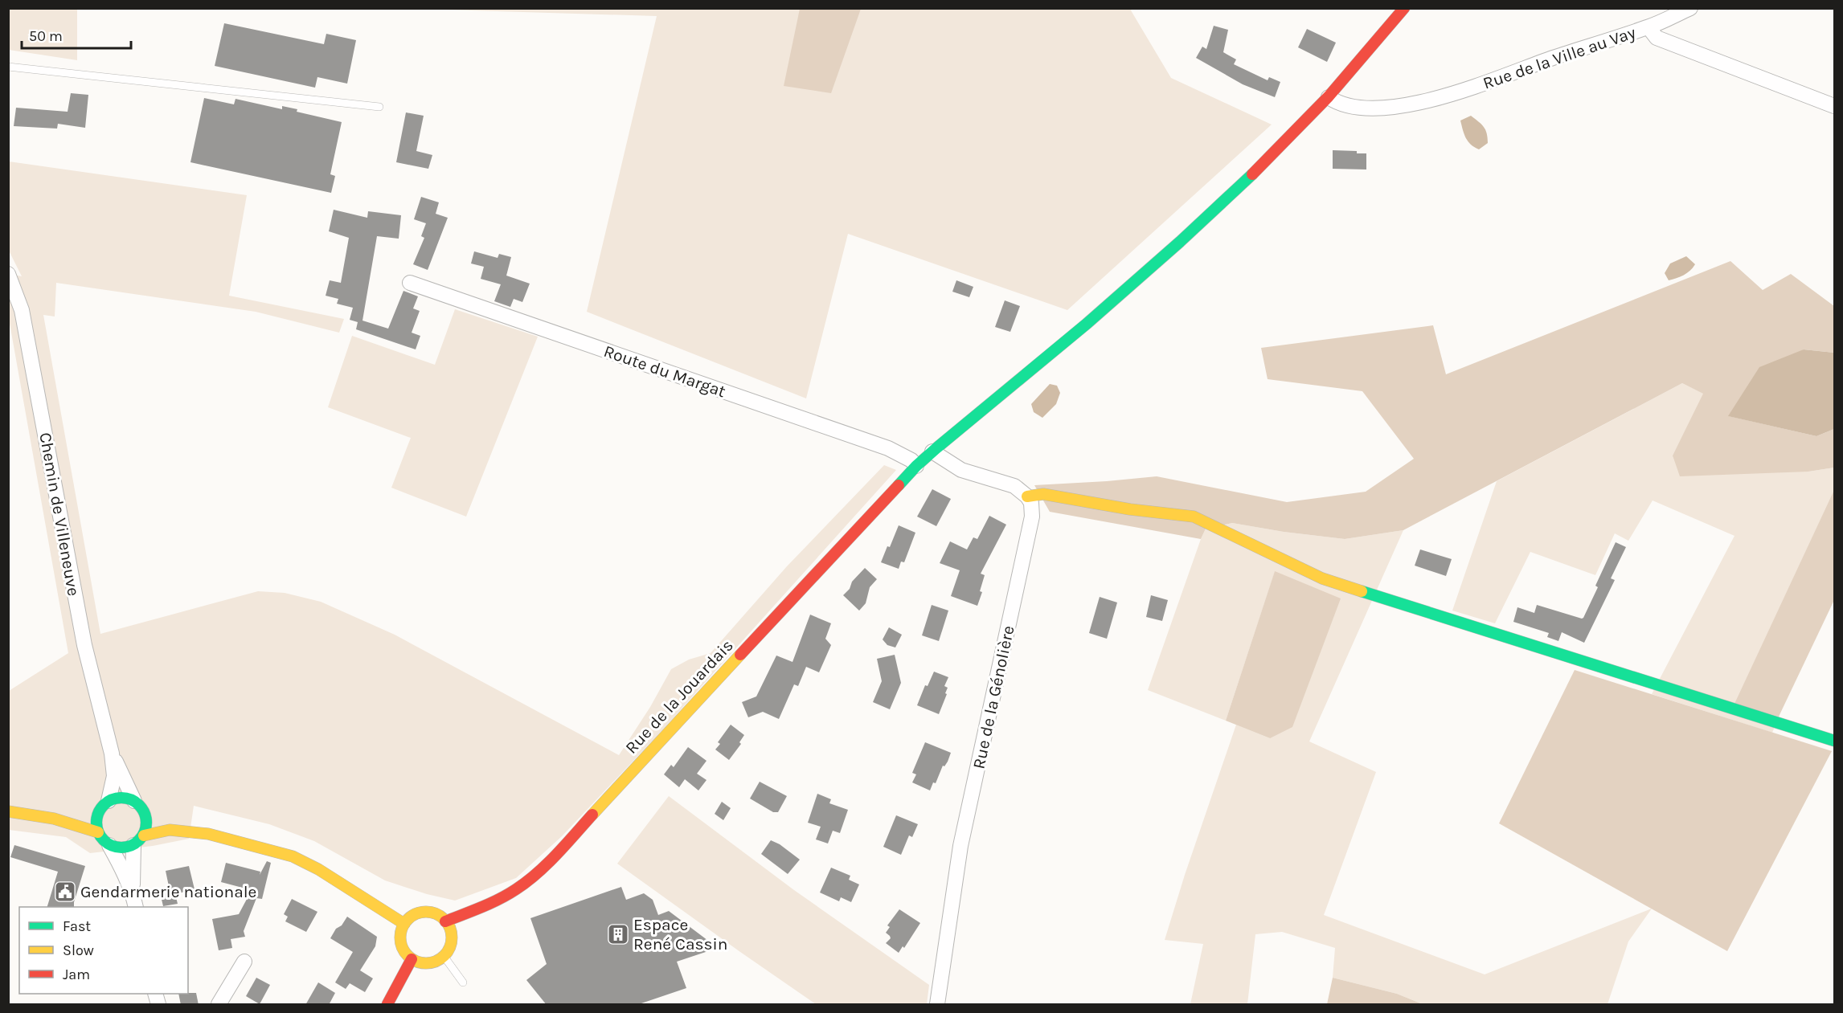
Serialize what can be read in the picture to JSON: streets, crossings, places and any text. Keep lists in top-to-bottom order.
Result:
{
  "streets": {
    "main road": ["Rue de la Jouardais"],
    "street": [
      "Rue de la Ville au Vay",
      "Route du Margat",
      "Chemin de Villeneuve",
      "Rue de la Génolière"
    ]
  },
  "crossings": [
    ["Rue de la Ville au Vay", "Rue de la Jouardais"],
    ["Route du Margat", "Rue de la Jouardais"]
  ],
  "places": {
    "public building": ["Gendarmerie nationale"],
    "building": ["Espace René Cassin"]
  },
  "legend": ["Fast", "Slow", "Jam"],
  "scale_bar": "50 m"
}
